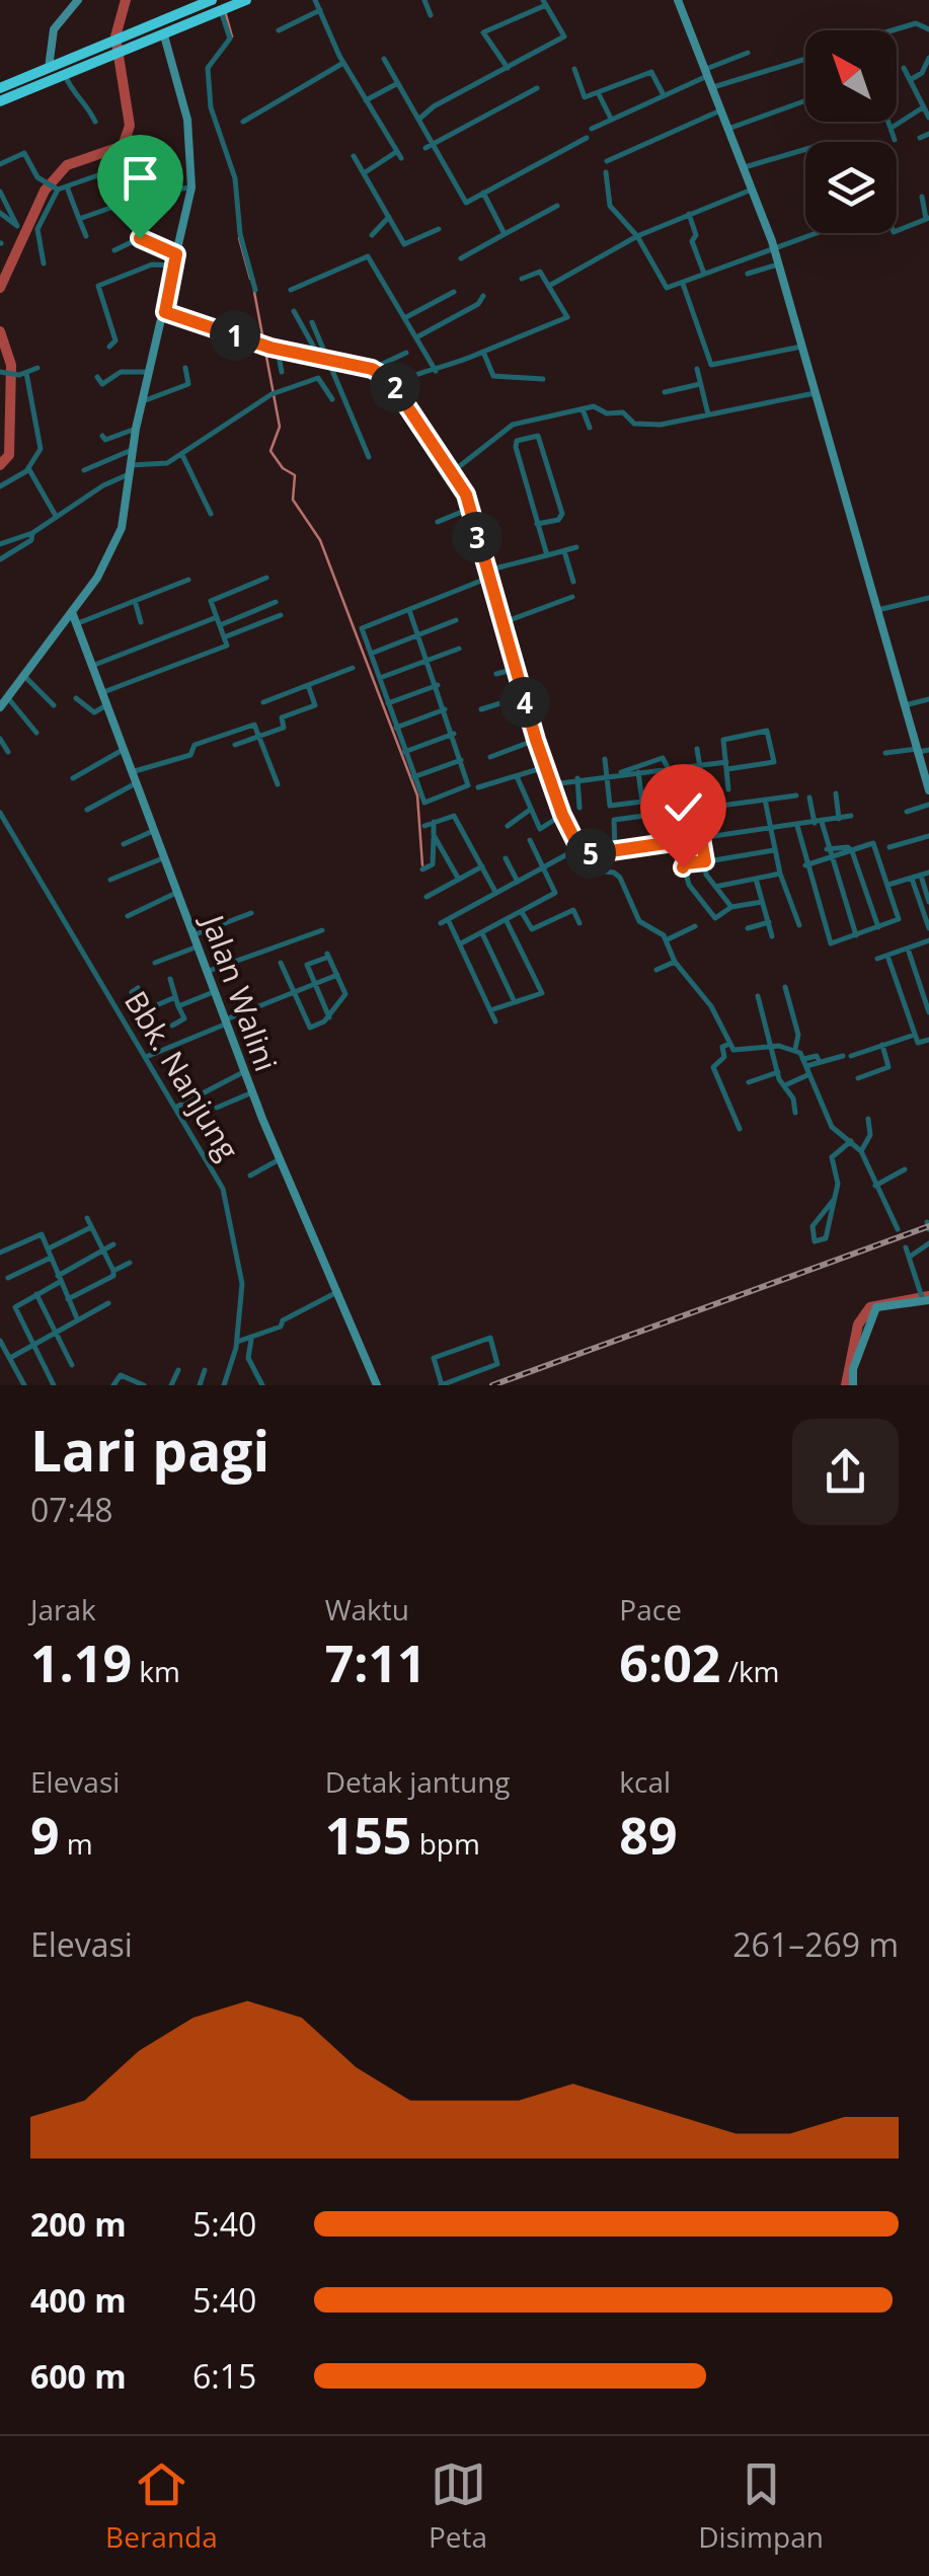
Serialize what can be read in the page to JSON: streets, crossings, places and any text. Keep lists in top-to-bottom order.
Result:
{
  "streets": {
    "street": ["Jalan Walini", "Bbk. Nanjung"]
  },
  "north": "top left",
  "page": {
    "pins": [
      "1",
      "2",
      "3",
      "4",
      "5"
    ],
    "heading": ["Lari pagi", "07:48"],
    "stats": [
      ["Jarak", "1.19 km"],
      ["Waktu", "7:11"],
      ["Pace", "6:02 /km"],
      ["Elevasi", "9 m"],
      ["Detak jantung", "155 bpm"],
      ["kcal", "89"]
    ],
    "chart": ["Elevasi", "261–269 m"],
    "list": [
      {
        "name": "200 m",
        "note": "5:40"
      },
      {
        "name": "400 m",
        "note": "5:40"
      },
      {
        "name": "600 m",
        "note": "6:15"
      }
    ],
    "tabs": ["Beranda", "Peta", "Disimpan"]
  }
}
